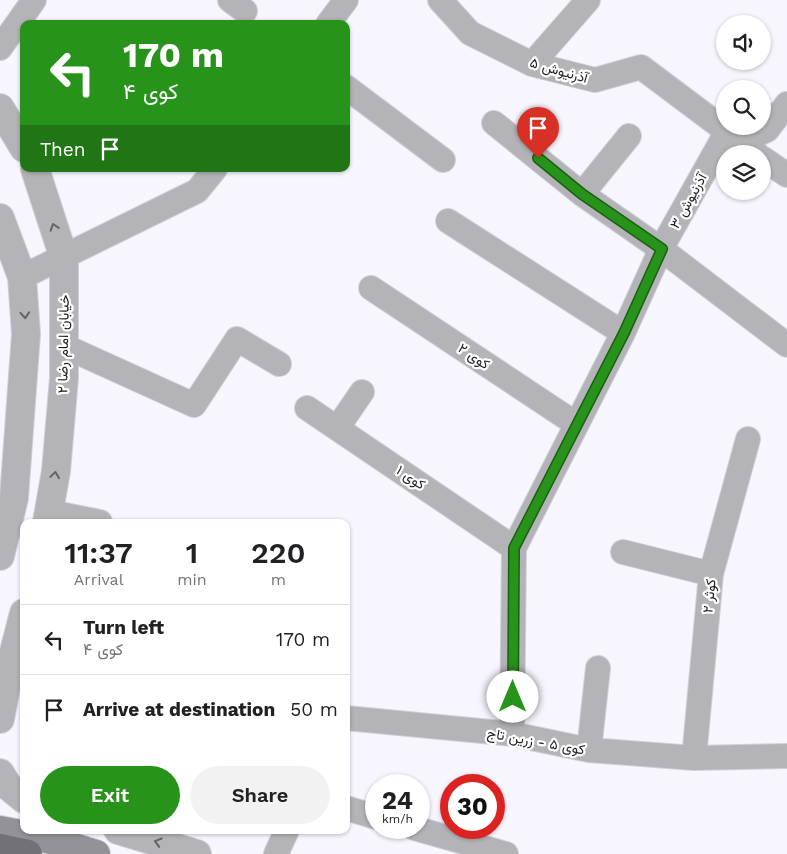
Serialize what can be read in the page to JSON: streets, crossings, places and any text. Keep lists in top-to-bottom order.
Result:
{
  "streets": {
    "street": [
      "آذرنیوش ۵",
      "آذرنیوش ۳",
      "خیابان امام رضا ۲",
      "کوی ۲",
      "کوی ۱",
      "کوثر ۲",
      "کوی ۵ - زرین تاج"
    ]
  },
  "crossings": [
    ["آذرنیوش ۳", "کوی ۲"],
    ["آذرنیوش ۳", "کوی ۱"],
    ["آذرنیوش ۳", "کوی ۵ - زرین تاج"],
    ["کوثر ۲", "کوی ۵ - زرین تاج"]
  ],
  "page": {
    "turn": ["170 m", "کوی ۴"],
    "then": "Then",
    "eta": [
      "11:37",
      "Arrival",
      "1",
      "min",
      "220",
      "m"
    ],
    "list": [
      {
        "name": "Turn left",
        "note": "کوی ۴",
        "value": "170 m"
      },
      {
        "name": "Arrive at destination",
        "value": "50 m"
      }
    ],
    "buttons": ["Exit", "Share"],
    "speed": "24 km/h",
    "limit": "30"
  }
}
